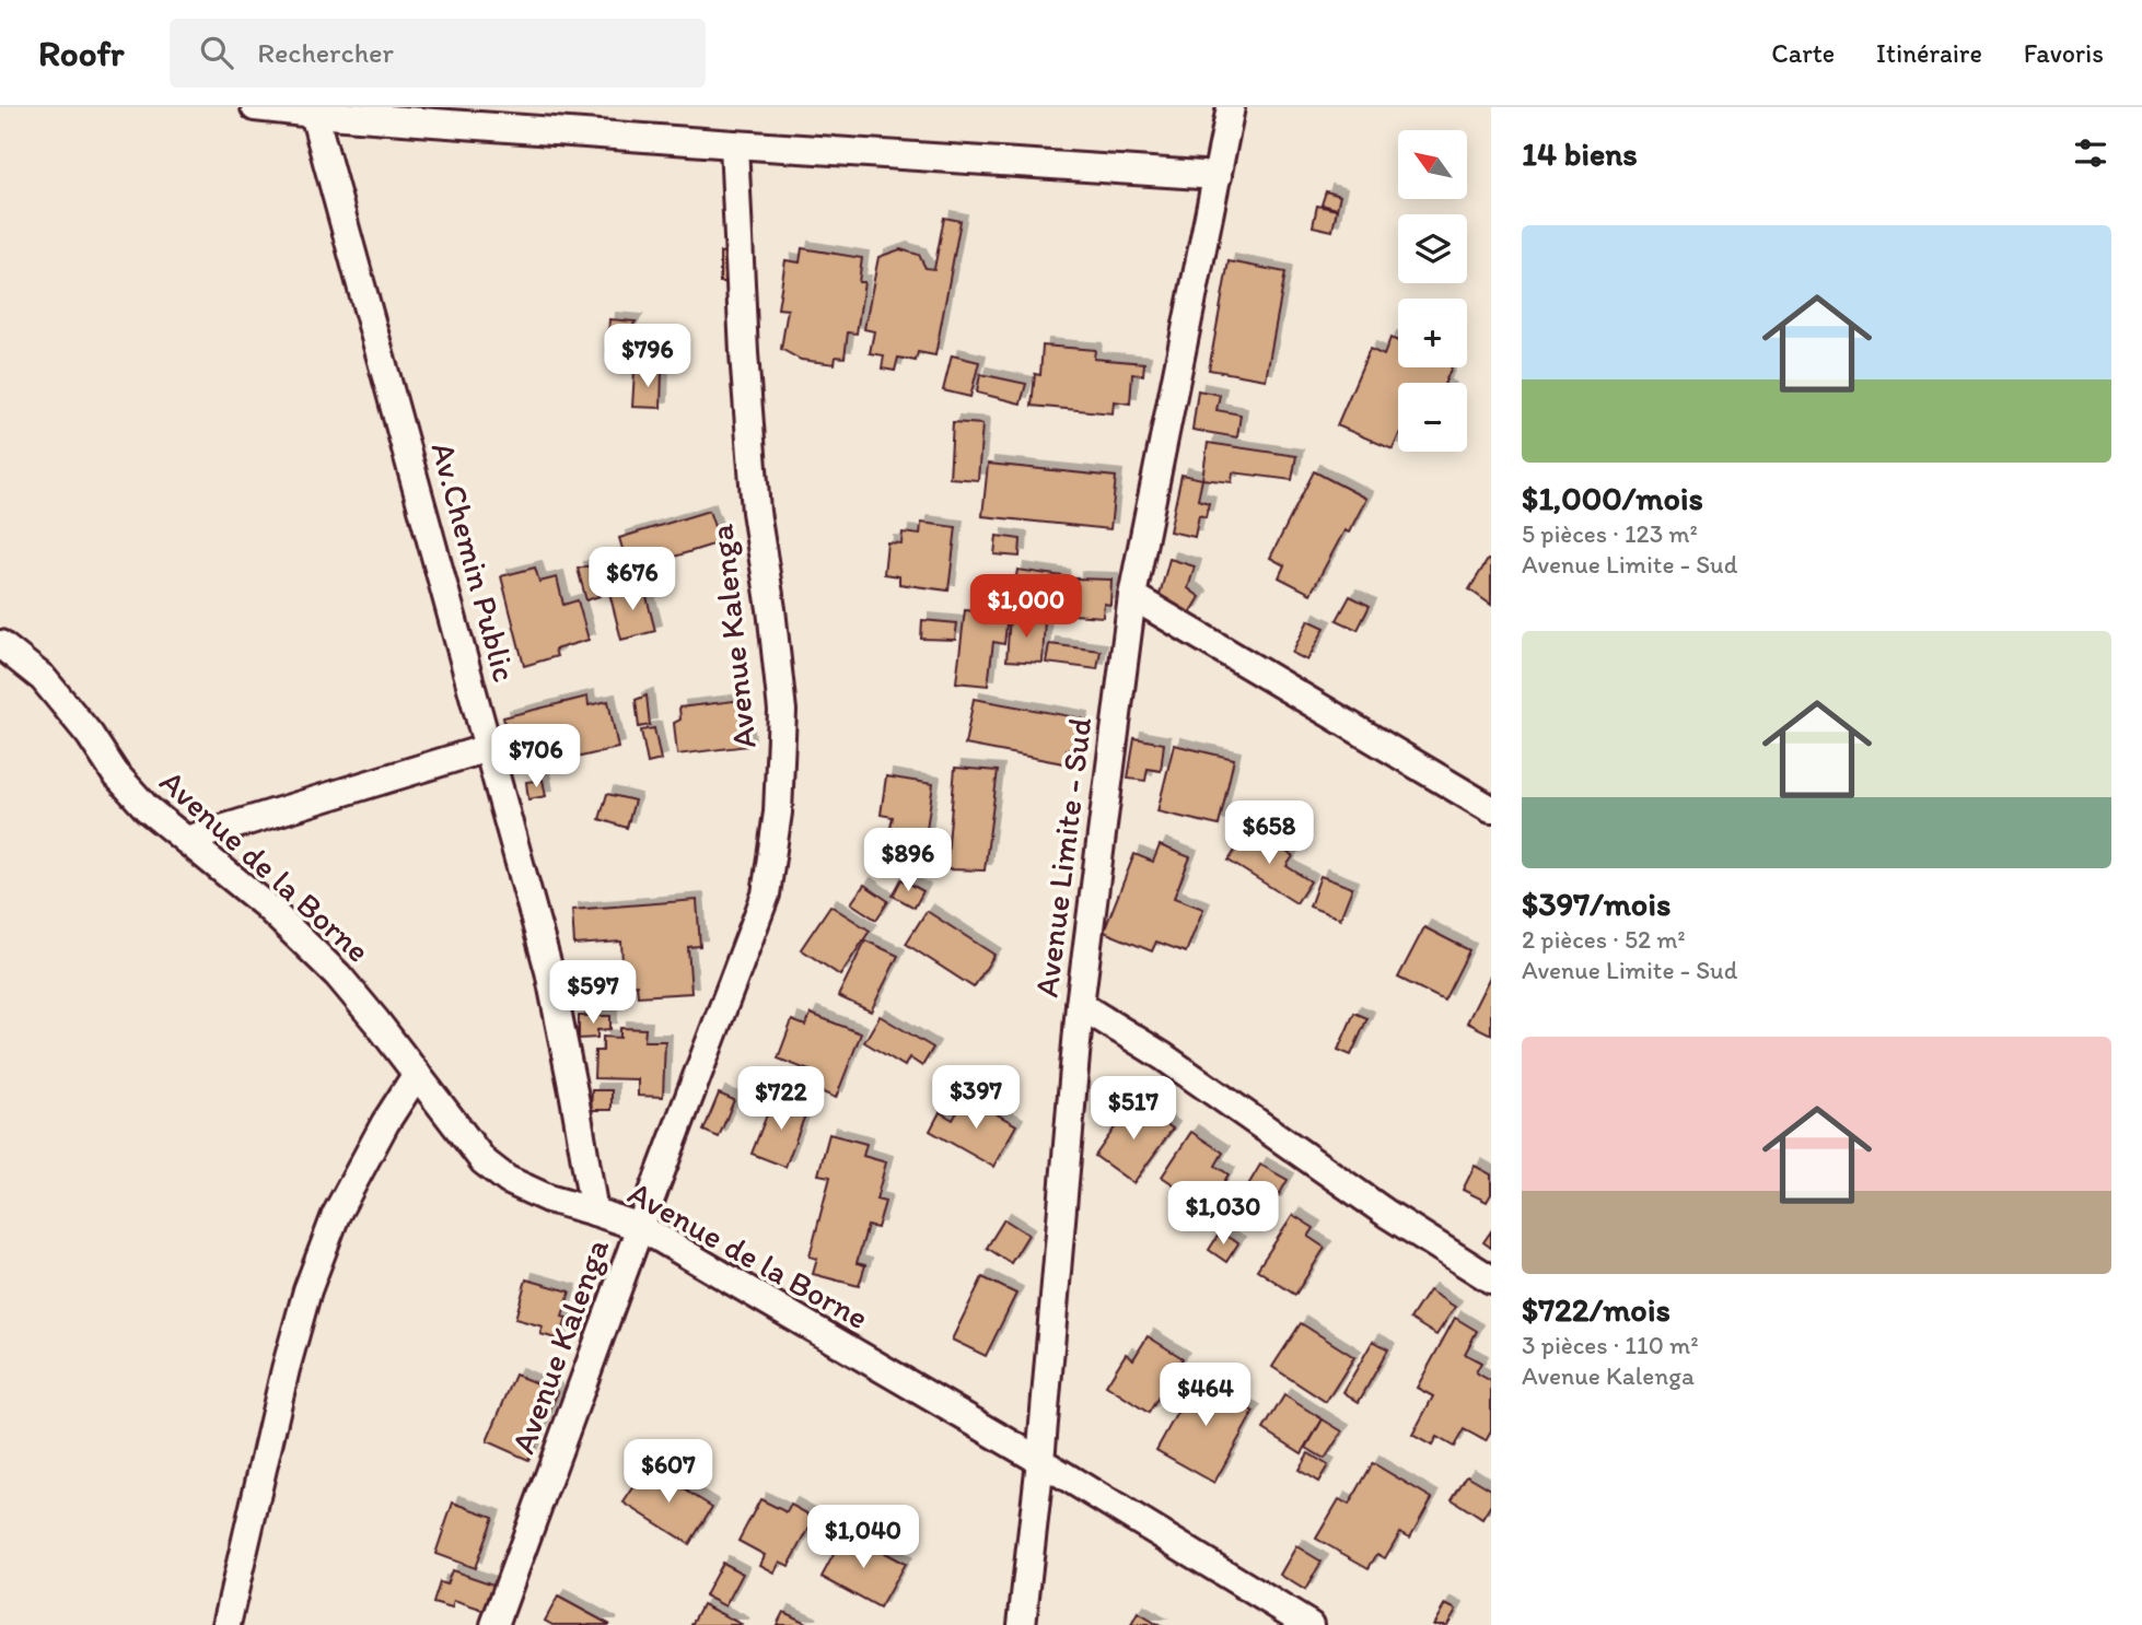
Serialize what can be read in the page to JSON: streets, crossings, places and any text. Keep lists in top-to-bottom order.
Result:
{
  "streets": {
    "street": [
      "Av.Chemin Public",
      "Avenue Kalenga",
      "Avenue Limite - Sud",
      "Avenue de la Borne"
    ]
  },
  "crossings": [
    ["Av.Chemin Public", "Avenue de la Borne"],
    ["Avenue Kalenga", "Avenue de la Borne"],
    ["Avenue Limite - Sud", "Avenue de la Borne"]
  ],
  "north": "top left",
  "page": {
    "header": "Roofr",
    "search": "Rechercher",
    "nav": ["Carte", "Itinéraire", "Favoris"],
    "heading": "14 biens",
    "map_buttons": ["+", "−"],
    "list": [
      {
        "name": "$1,000/mois",
        "note": "5 pièces · 123 m² · Avenue Limite - Sud"
      },
      {
        "name": "$397/mois",
        "note": "2 pièces · 52 m² · Avenue Limite - Sud"
      },
      {
        "name": "$722/mois",
        "note": "3 pièces · 110 m² · Avenue Kalenga"
      }
    ],
    "price": [
      "$796",
      "$676",
      "$1,000",
      "$706",
      "$658",
      "$896",
      "$597",
      "$397",
      "$722",
      "$517",
      "$1,030",
      "$464",
      "$607",
      "$1,040"
    ]
  }
}
